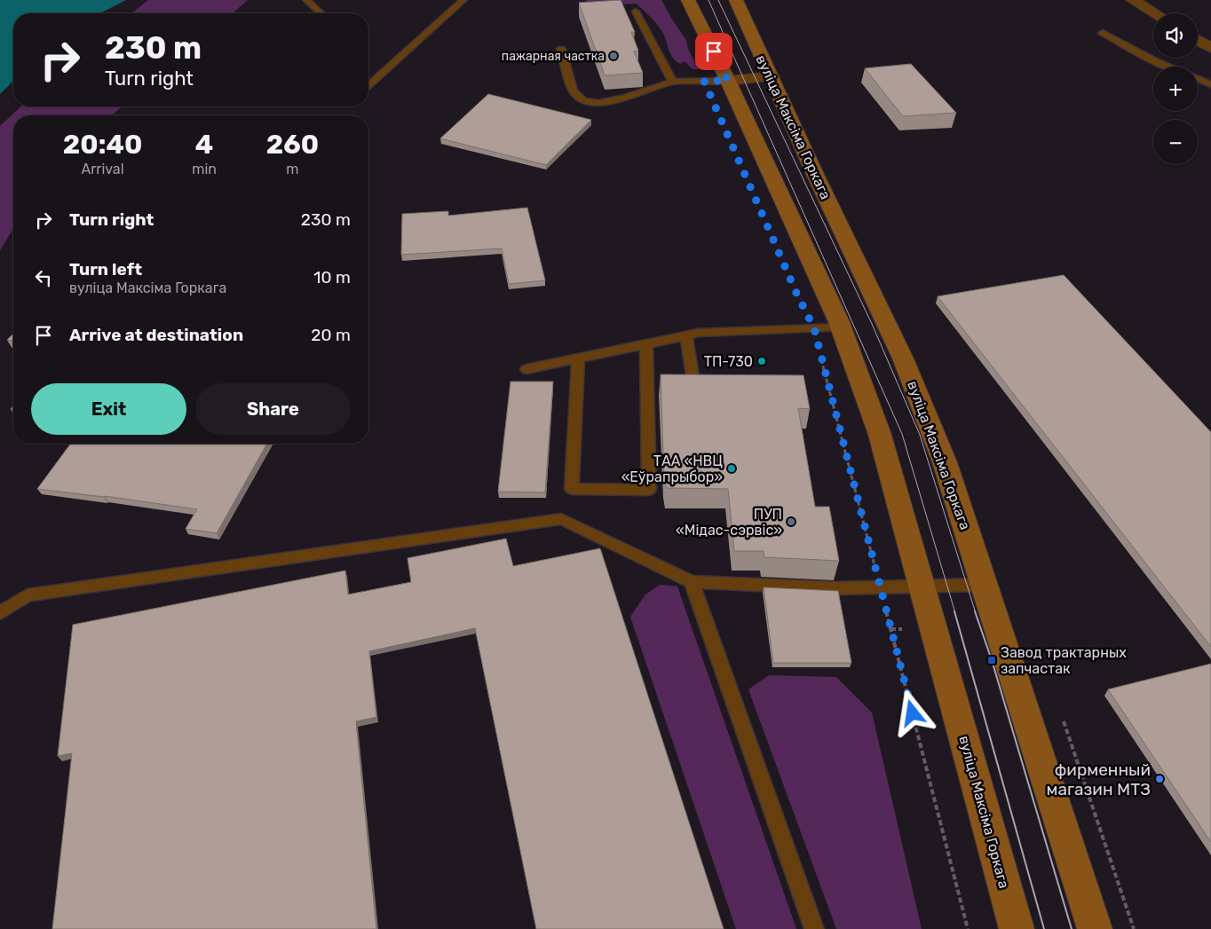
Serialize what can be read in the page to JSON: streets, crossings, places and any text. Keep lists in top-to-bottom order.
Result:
{
  "streets": {
    "main road": ["вуліца Максіма Горкага"]
  },
  "places": {
    "other": [
      "пажарная частка",
      "ТП-730",
      "ТАА «НВЦ «Еўрапрыбор»",
      "ПУП «Мідас-сэрвіс»",
      "фирменный магазин МТЗ"
    ],
    "transit": ["Завод трактарных запчастак"]
  },
  "page": {
    "map_buttons": ["+", "−"],
    "turn": ["230 m", "Turn right"],
    "eta": [
      "20:40",
      "Arrival",
      "4",
      "min",
      "260",
      "m"
    ],
    "list": [
      {
        "name": "Turn right",
        "value": "230 m"
      },
      {
        "name": "Turn left",
        "note": "вуліца Максіма Горкага",
        "value": "10 m"
      },
      {
        "name": "Arrive at destination",
        "value": "20 m"
      }
    ],
    "buttons": ["Exit", "Share"]
  }
}
